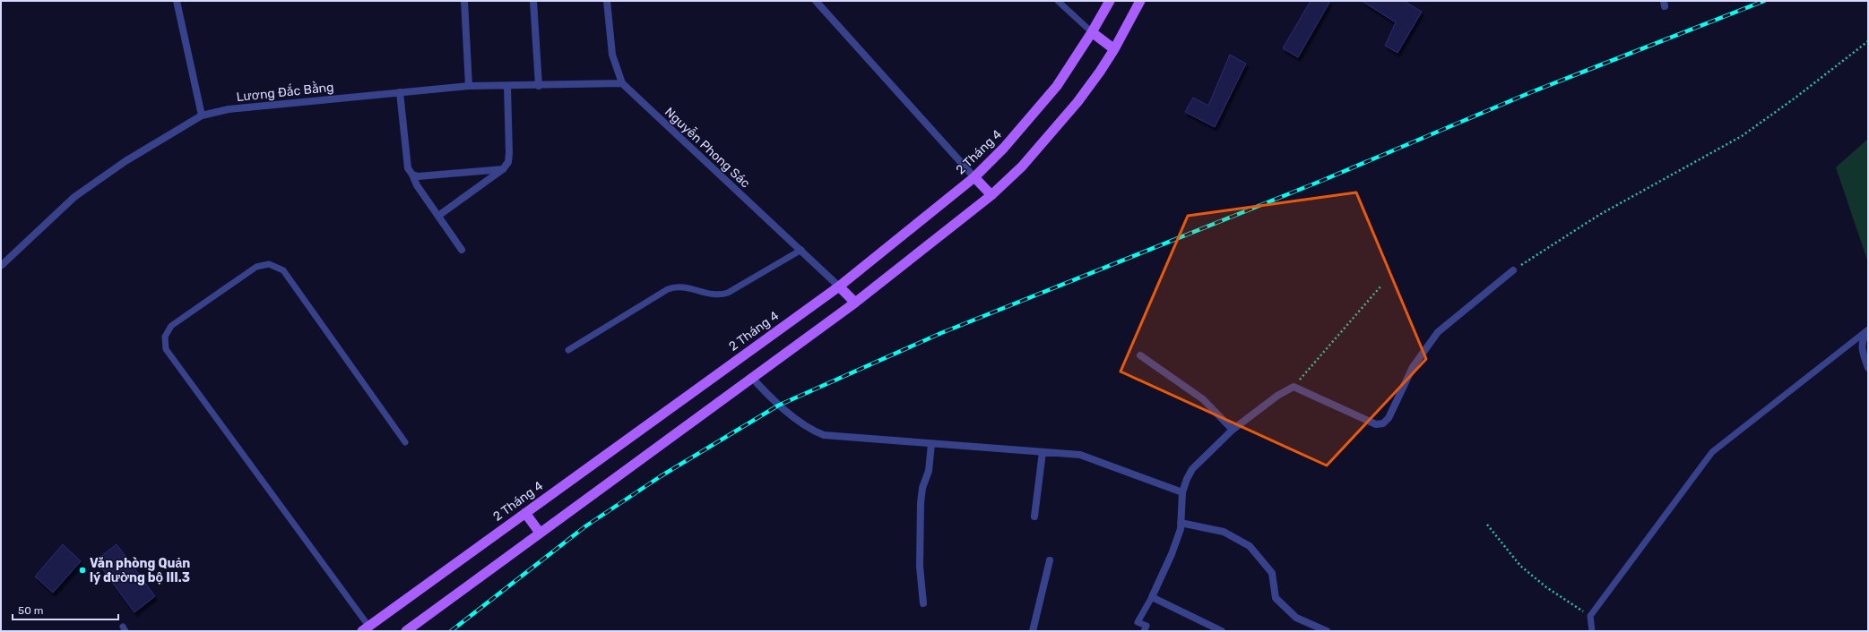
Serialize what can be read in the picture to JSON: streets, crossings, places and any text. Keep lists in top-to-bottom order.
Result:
{
  "streets": {
    "main road": ["2 Tháng 4"],
    "street": ["Lương Đắc Bằng", "Nguyễn Phong Sác"]
  },
  "crossings": [
    ["Lương Đắc Bằng", "Nguyễn Phong Sác"],
    ["Nguyễn Phong Sác", "2 Tháng 4"]
  ],
  "places": ["Văn phòng Quản lý đường bộ III.3"],
  "scale_bar": "50 m"
}
